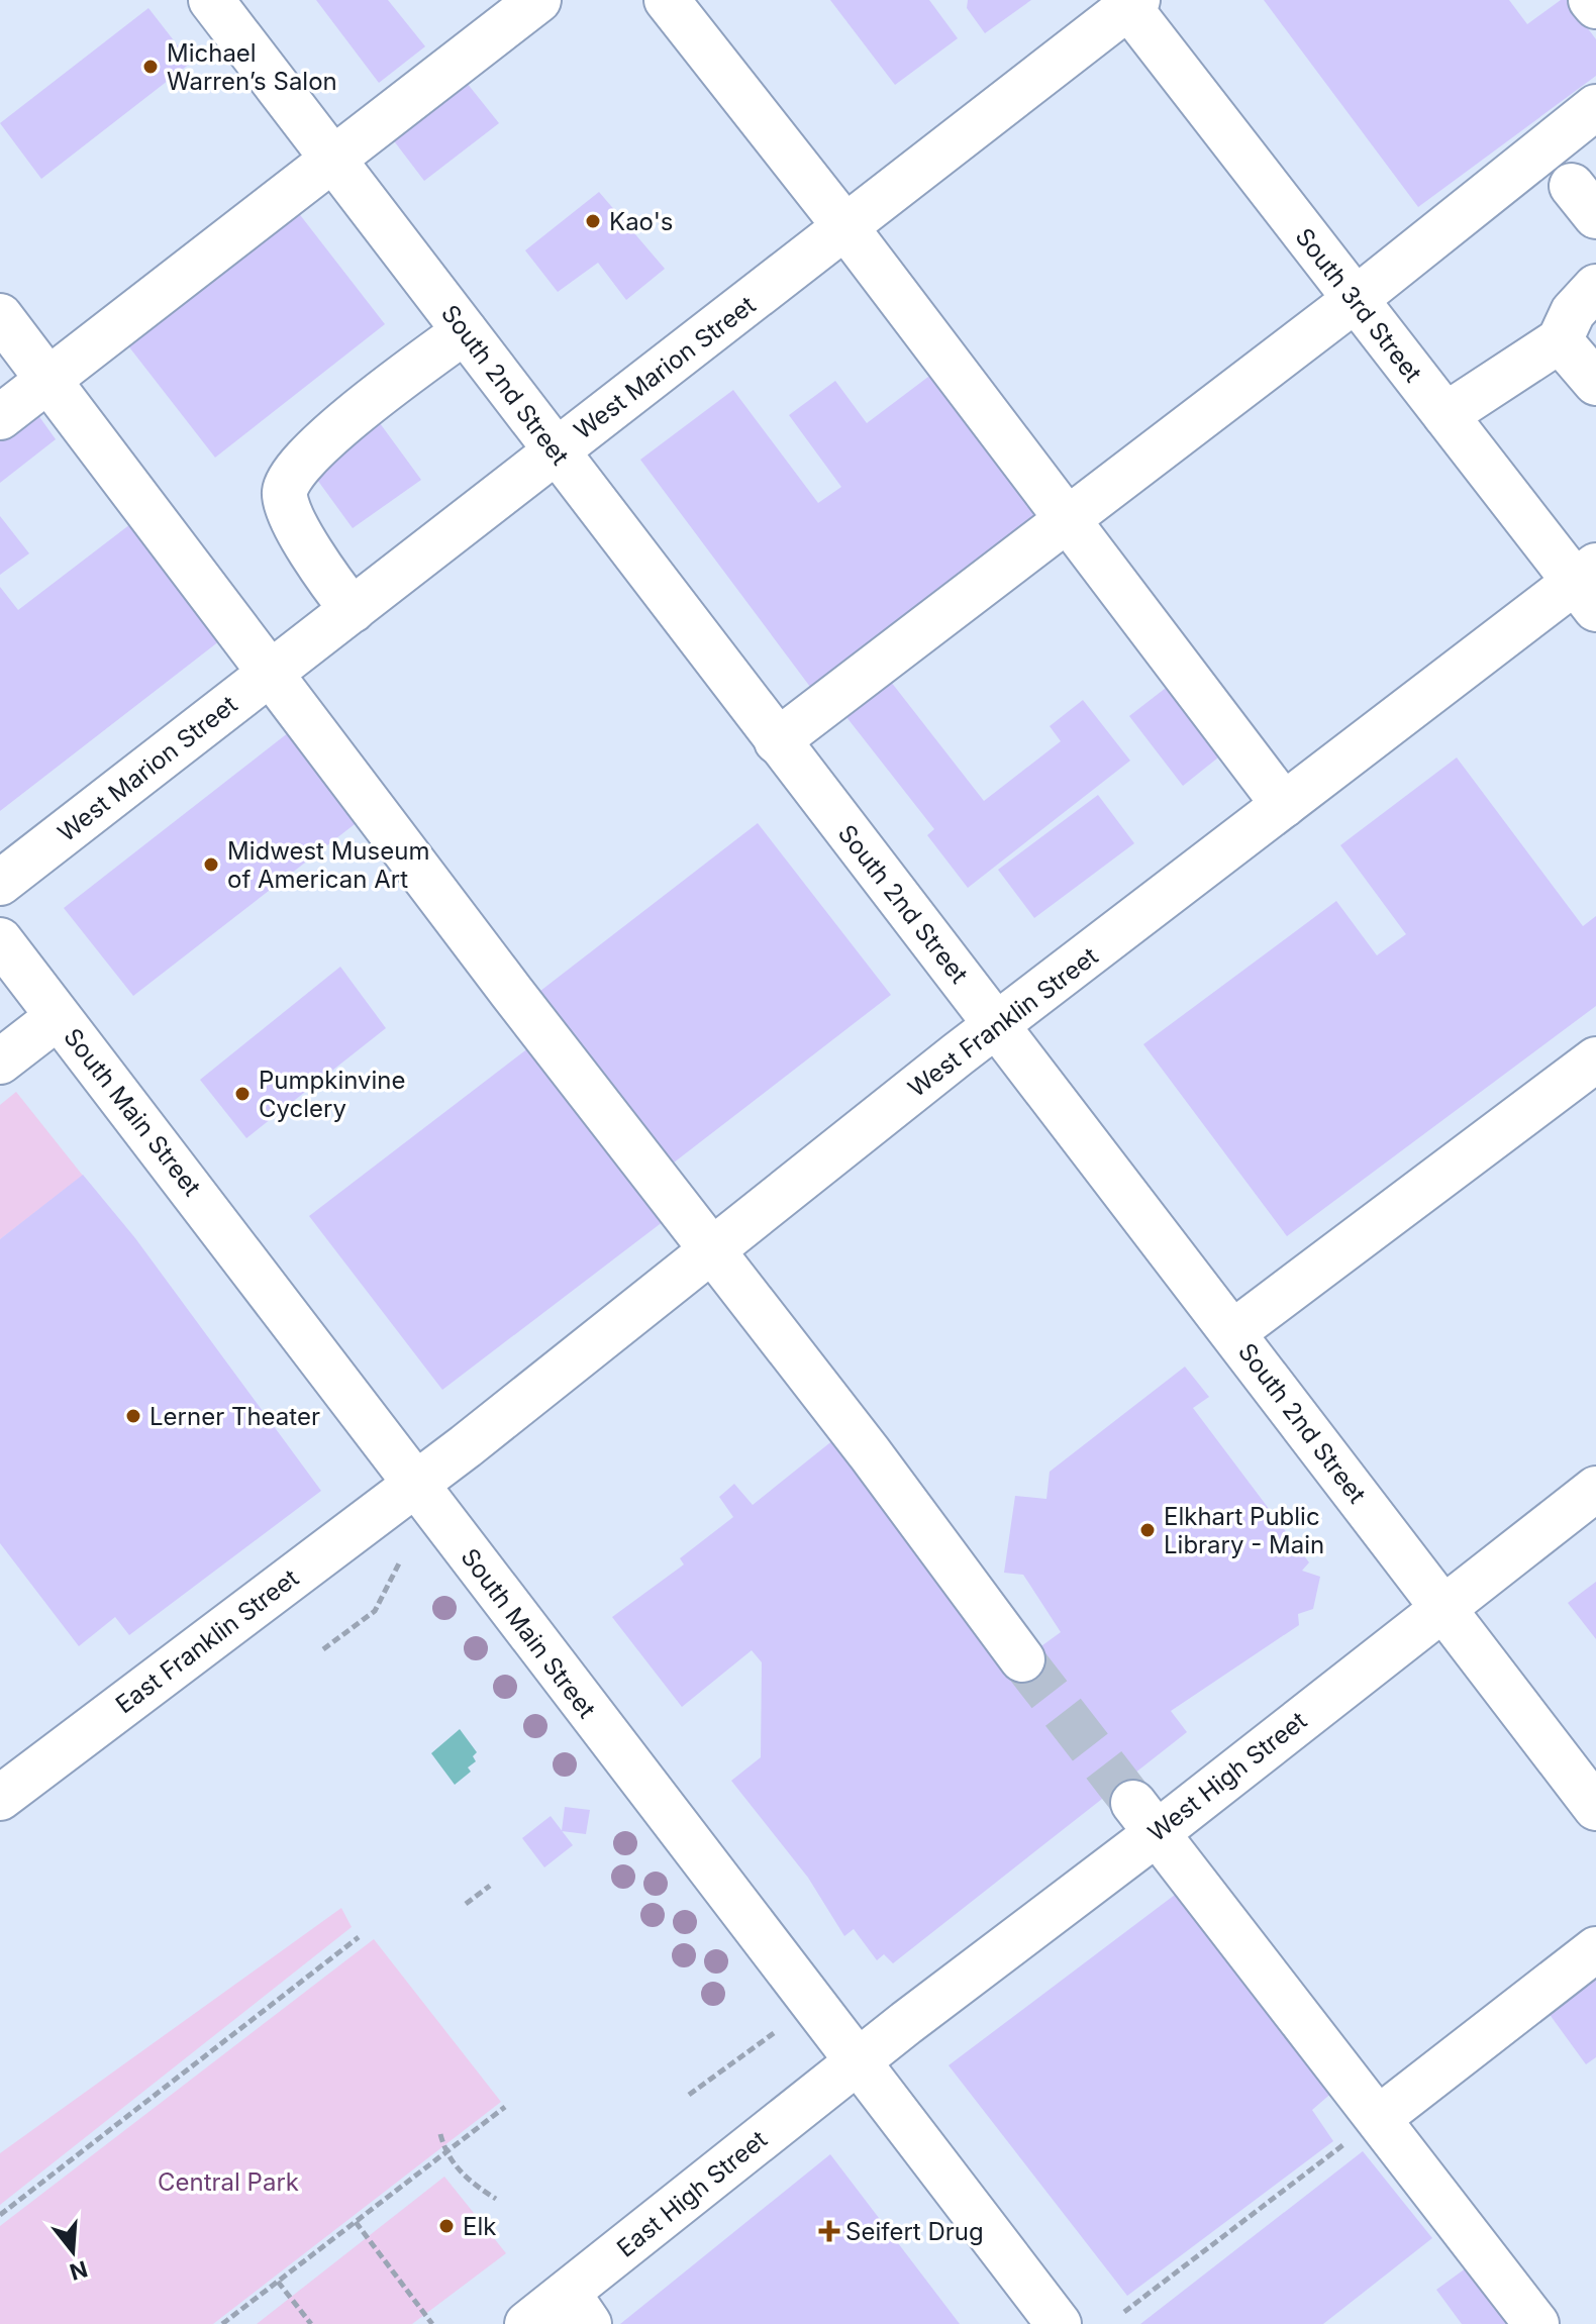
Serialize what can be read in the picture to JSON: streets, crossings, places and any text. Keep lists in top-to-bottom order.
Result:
{
  "streets": {
    "main road": [
      "South 3rd Street",
      "West Marion Street",
      "South 2nd Street",
      "West Franklin Street",
      "South Main Street",
      "East Franklin Street",
      "West High Street",
      "East High Street"
    ]
  },
  "crossings": [
    ["South 3rd Street", "West Marion Street"],
    ["South 3rd Street", "West Franklin Street"],
    ["West Marion Street", "South 2nd Street"],
    ["South 2nd Street", "West Franklin Street"],
    ["South 2nd Street", "West High Street"],
    ["West Franklin Street", "South Main Street"],
    ["West Franklin Street", "East Franklin Street"],
    ["South Main Street", "East Franklin Street"],
    ["South Main Street", "West High Street"],
    ["South Main Street", "East High Street"],
    ["West High Street", "East High Street"]
  ],
  "parks": ["Central Park"],
  "places": {
    "other": [
      "Michael Warren’s Salon",
      "Kao's",
      "Midwest Museum of American Art",
      "Pumpkinvine Cyclery",
      "Lerner Theater",
      "Elkhart Public Library - Main",
      "Elk"
    ],
    "health": ["Seifert Drug"]
  },
  "north": "bottom"
}
